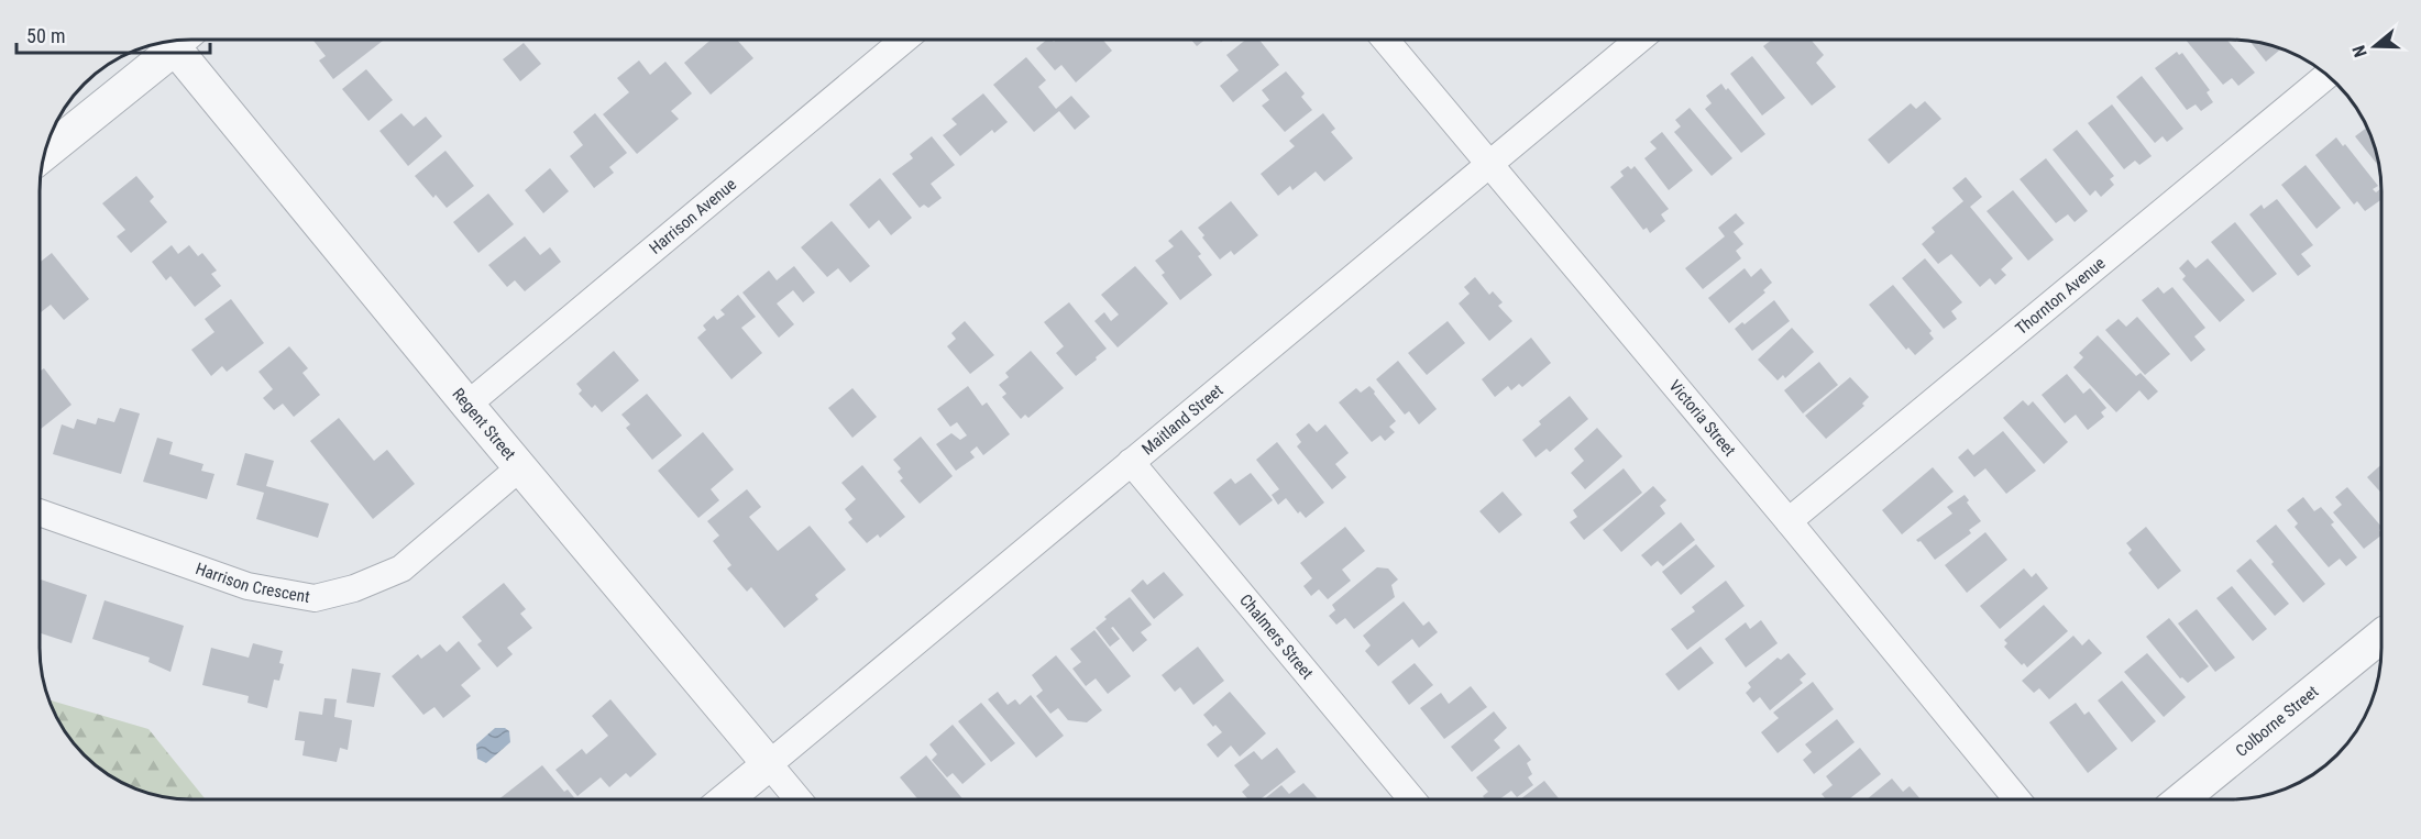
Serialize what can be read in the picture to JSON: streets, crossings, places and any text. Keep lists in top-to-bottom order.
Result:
{
  "streets": {
    "street": [
      "Harrison Avenue",
      "Thornton Avenue",
      "Victoria Street",
      "Maitland Street",
      "Regent Street",
      "Harrison Crescent",
      "Chalmers Street",
      "Colborne Street"
    ]
  },
  "crossings": [
    ["Harrison Avenue", "Regent Street"],
    ["Thornton Avenue", "Victoria Street"],
    ["Victoria Street", "Maitland Street"],
    ["Maitland Street", "Regent Street"],
    ["Maitland Street", "Chalmers Street"],
    ["Regent Street", "Harrison Crescent"]
  ],
  "scale_bar": "50 m",
  "north": "left"
}
